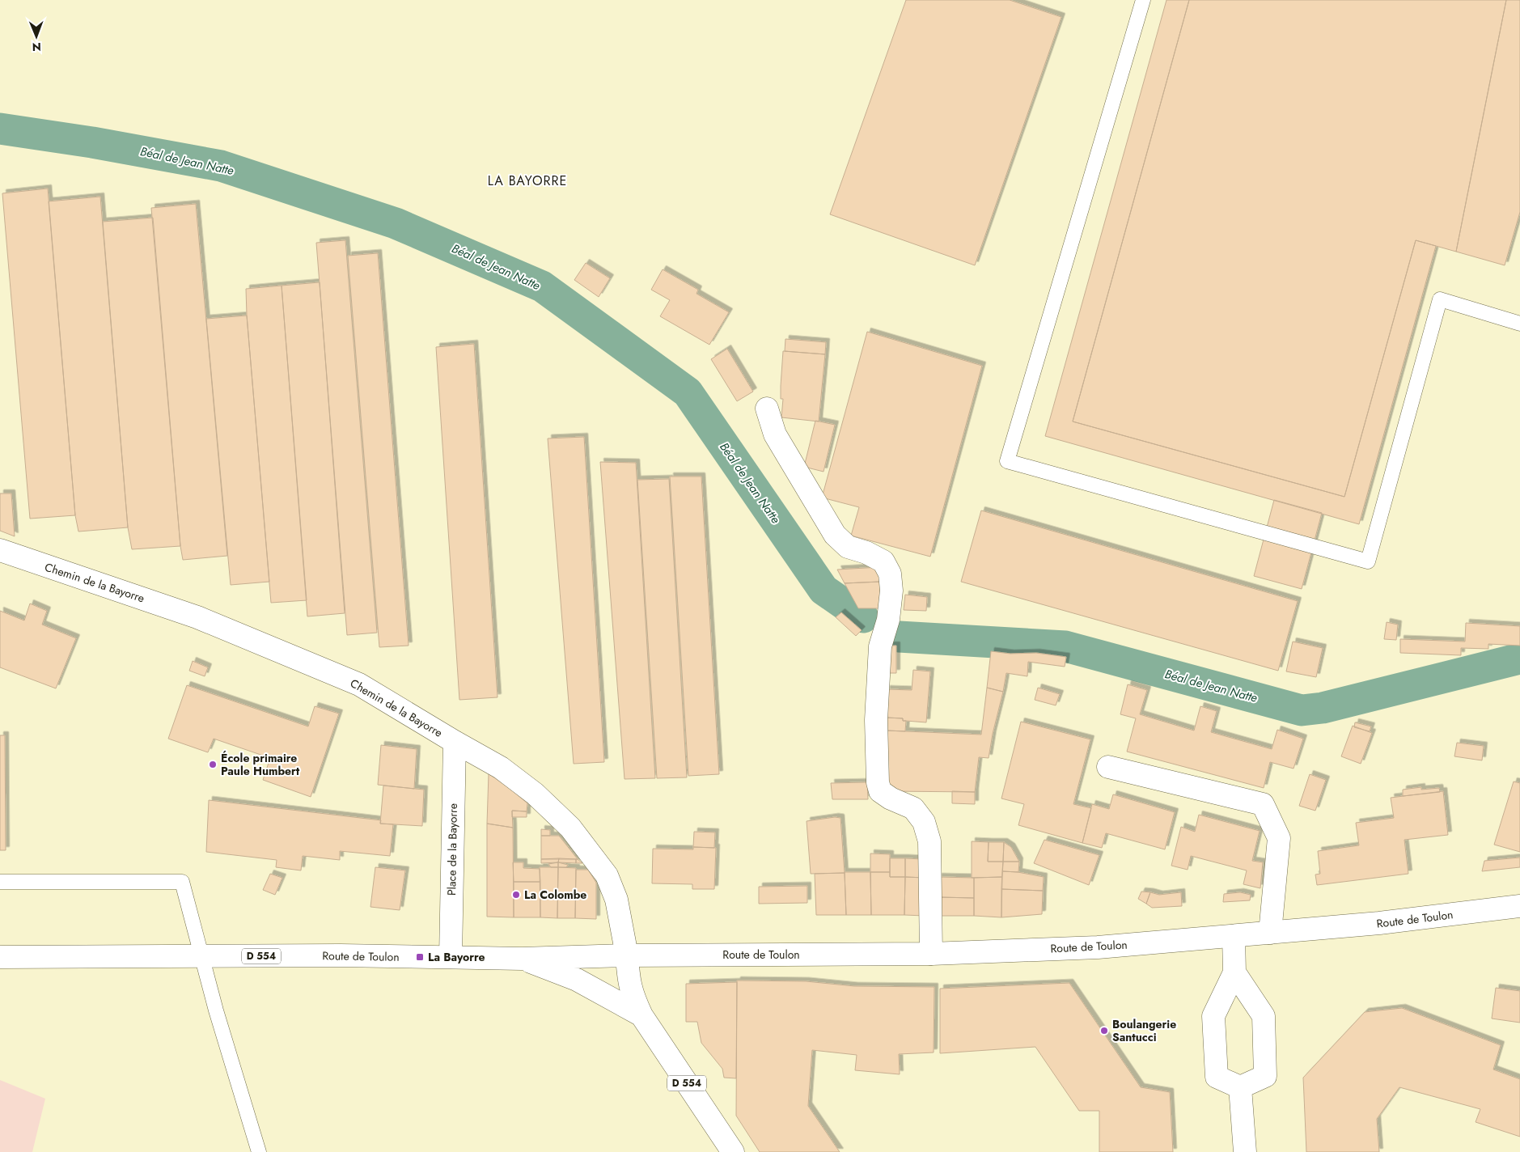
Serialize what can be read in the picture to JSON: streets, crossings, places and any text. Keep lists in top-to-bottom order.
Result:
{
  "streets": {
    "street": [
      "Chemin de la Bayorre",
      "Place de la Bayorre",
      "Route de Toulon",
      "D 554"
    ]
  },
  "crossings": [
    ["Chemin de la Bayorre", "Place de la Bayorre"],
    ["Chemin de la Bayorre", "Route de Toulon"],
    ["Chemin de la Bayorre", "D 554"],
    ["Place de la Bayorre", "Route de Toulon"],
    ["Route de Toulon", "D 554"]
  ],
  "districts": ["LA BAYORRE"],
  "water": ["Béal de Jean Natte"],
  "places": {
    "other": ["École primaire Paule Humbert", "La Colombe", "Boulangerie Santucci"],
    "transit": ["La Bayorre"]
  },
  "north": "bottom"
}
